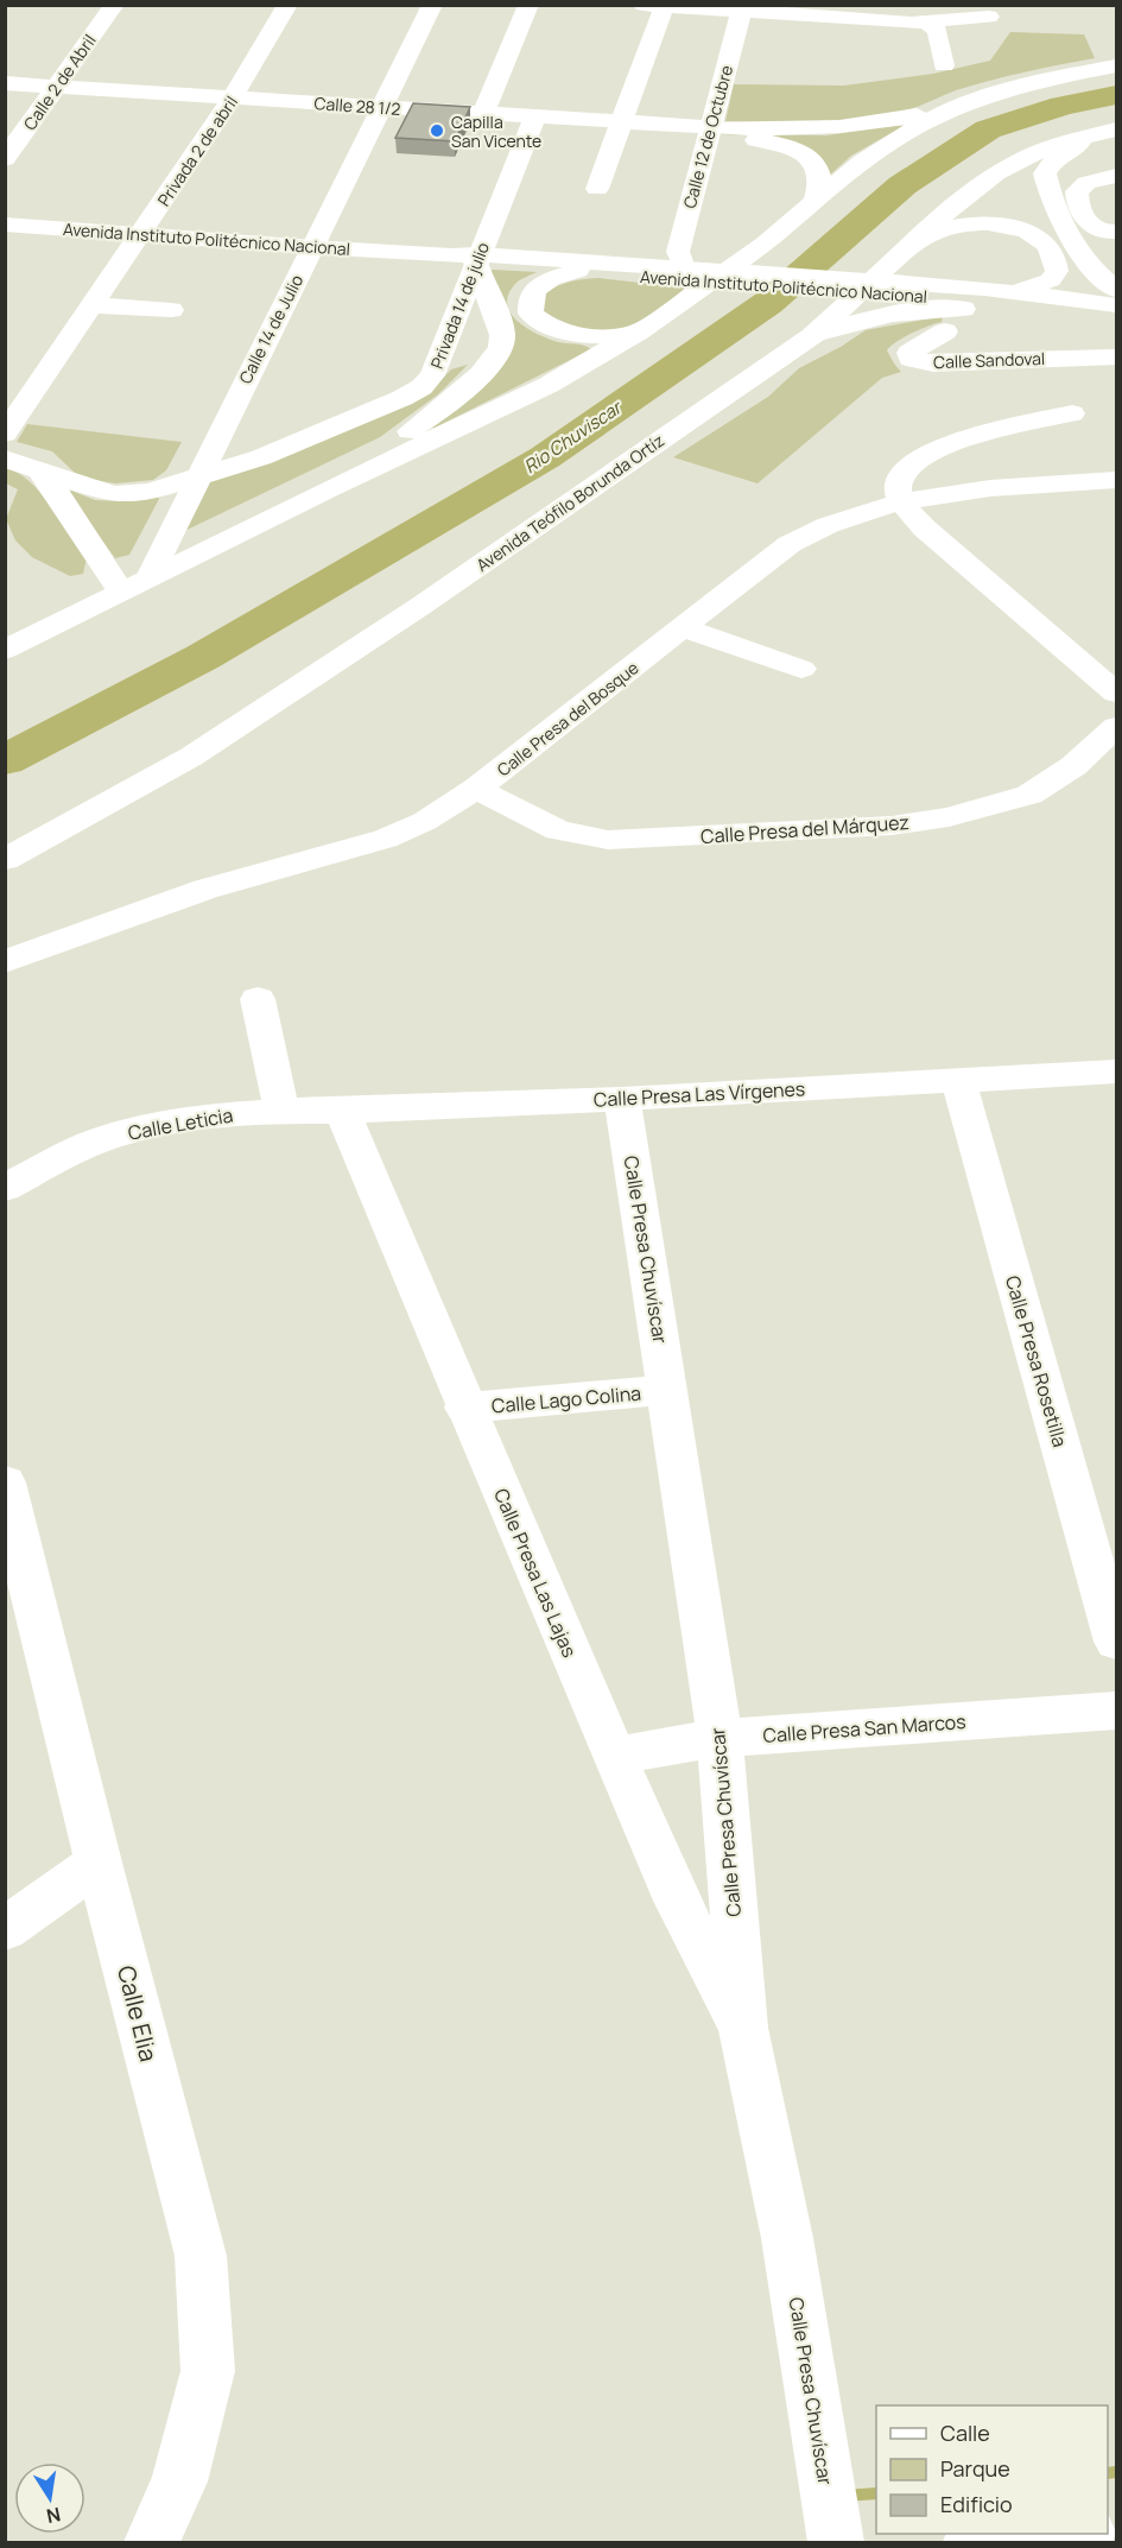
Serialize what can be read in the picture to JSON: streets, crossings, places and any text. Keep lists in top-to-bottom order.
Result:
{
  "streets": {
    "street": [
      "Calle 2 de Abril",
      "Calle 28 1/2",
      "Calle 12 de Octubre",
      "Privada 2 de abril",
      "Avenida Instituto Politécnico Nacional",
      "Privada 14 de julio",
      "Calle 14 de Julio",
      "Calle Sandoval",
      "Avenida Teófilo Borunda Ortíz",
      "Calle Presa del Bosque",
      "Calle Presa del Márquez",
      "Calle Presa Las Vírgenes",
      "Calle Leticia",
      "Calle Presa Chuvíscar",
      "Calle Presa Rosetilla",
      "Calle Lago Colina",
      "Calle Presa Las Lajas",
      "Calle Presa San Marcos",
      "Calle Elia"
    ]
  },
  "crossings": [
    ["Calle 2 de Abril", "Calle 28 1/2"],
    ["Calle 28 1/2", "Calle 12 de Octubre"],
    ["Calle 28 1/2", "Privada 2 de abril"],
    ["Calle 28 1/2", "Privada 14 de julio"],
    ["Calle 28 1/2", "Calle 14 de Julio"],
    ["Calle 12 de Octubre", "Avenida Instituto Politécnico Nacional"],
    ["Privada 2 de abril", "Avenida Instituto Politécnico Nacional"],
    ["Avenida Instituto Politécnico Nacional", "Privada 14 de julio"],
    ["Avenida Instituto Politécnico Nacional", "Calle 14 de Julio"],
    ["Privada 14 de julio", "Calle 14 de Julio"],
    ["Calle Presa del Bosque", "Calle Presa del Márquez"],
    ["Calle Presa Las Vírgenes", "Calle Leticia"],
    ["Calle Presa Las Vírgenes", "Calle Presa Chuvíscar"],
    ["Calle Presa Las Vírgenes", "Calle Presa Rosetilla"],
    ["Calle Presa Las Vírgenes", "Calle Presa Las Lajas"],
    ["Calle Presa Chuvíscar", "Calle Lago Colina"],
    ["Calle Presa Chuvíscar", "Calle Presa Las Lajas"],
    ["Calle Presa Chuvíscar", "Calle Presa San Marcos"],
    ["Calle Lago Colina", "Calle Presa Las Lajas"],
    ["Calle Presa Las Lajas", "Calle Presa San Marcos"]
  ],
  "water": ["Rio Chuviscar"],
  "places": ["Capilla San Vicente"],
  "legend": ["Calle", "Parque", "Edificio"],
  "north": "bottom"
}
